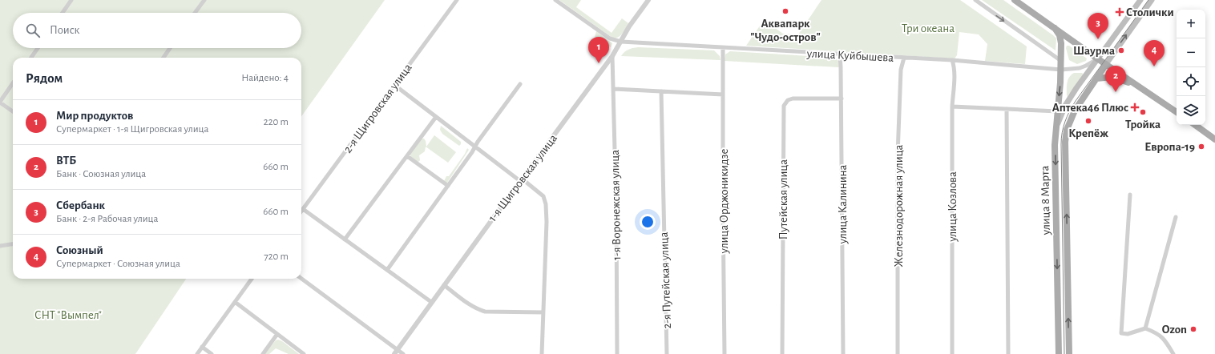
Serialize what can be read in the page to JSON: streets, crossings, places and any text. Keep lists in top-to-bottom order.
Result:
{
  "streets": {
    "main road": ["улица 8 Марта"],
    "street": [
      "улица Куйбышева",
      "2-я Щигровская улица",
      "1-я Щигровская улица",
      "Путейская улица",
      "улица Орджоникидзе",
      "улица Калинина",
      "1-я Воронежская улица",
      "Железнодорожная улица",
      "улица Козлова",
      "2-я Путейская улица"
    ]
  },
  "crossings": [
    ["улица Куйбышева", "1-я Щигровская улица"],
    ["улица Куйбышева", "улица 8 Марта"],
    ["улица Куйбышева", "улица Орджоникидзе"],
    ["улица Куйбышева", "улица Калинина"],
    ["улица Куйбышева", "Железнодорожная улица"],
    ["улица Куйбышева", "улица Козлова"],
    ["1-я Щигровская улица", "1-я Воронежская улица"],
    ["Путейская улица", "улица Калинина"]
  ],
  "parks": ["Три океана", "СНТ \"Вымпел\""],
  "places": {
    "other": [
      "Аквапарк \"Чудо-остров\"",
      "Шаурма",
      "Тройка",
      "Крепёж",
      "Европа-19",
      "Ozon"
    ],
    "health": ["Столички", "Аптека46 Плюс"]
  },
  "page": {
    "map_buttons": ["+", "−"],
    "pins": [
      "3",
      "1",
      "4",
      "2"
    ],
    "search": "Поиск",
    "heading": ["Рядом", "Найдено: 4"],
    "list": [
      {
        "mark": "1",
        "name": "Мир продуктов",
        "note": "Супермаркет · 1-я Щигровская улица",
        "value": "220 m"
      },
      {
        "mark": "2",
        "name": "ВТБ",
        "note": "Банк · Союзная улица",
        "value": "660 m"
      },
      {
        "mark": "3",
        "name": "Сбербанк",
        "note": "Банк · 2-я Рабочая улица",
        "value": "660 m"
      },
      {
        "mark": "4",
        "name": "Союзный",
        "note": "Супермаркет · Союзная улица",
        "value": "720 m"
      }
    ]
  }
}
